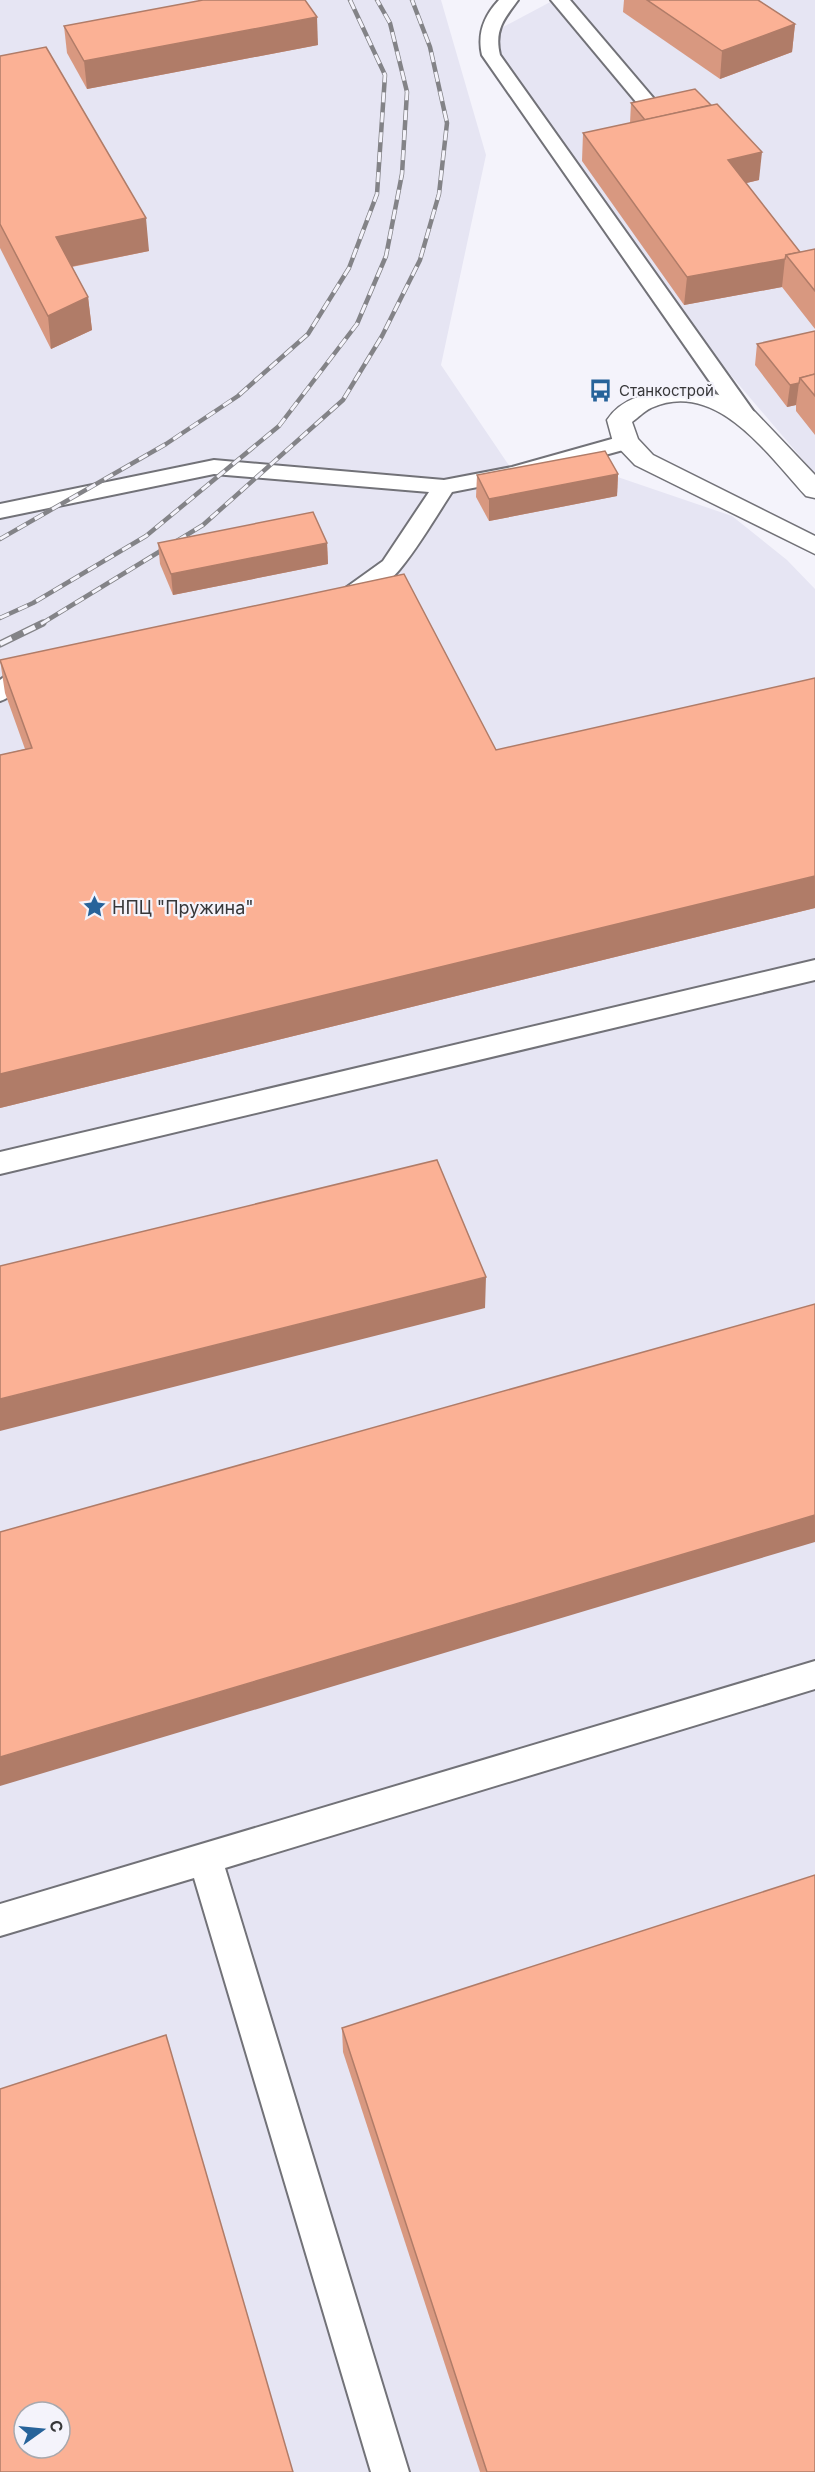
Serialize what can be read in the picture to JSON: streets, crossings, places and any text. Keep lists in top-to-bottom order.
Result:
{
  "places": {
    "bus stop": ["Станкострой"],
    "place": ["НПЦ \"Пружина\""]
  },
  "north": "right"
}
